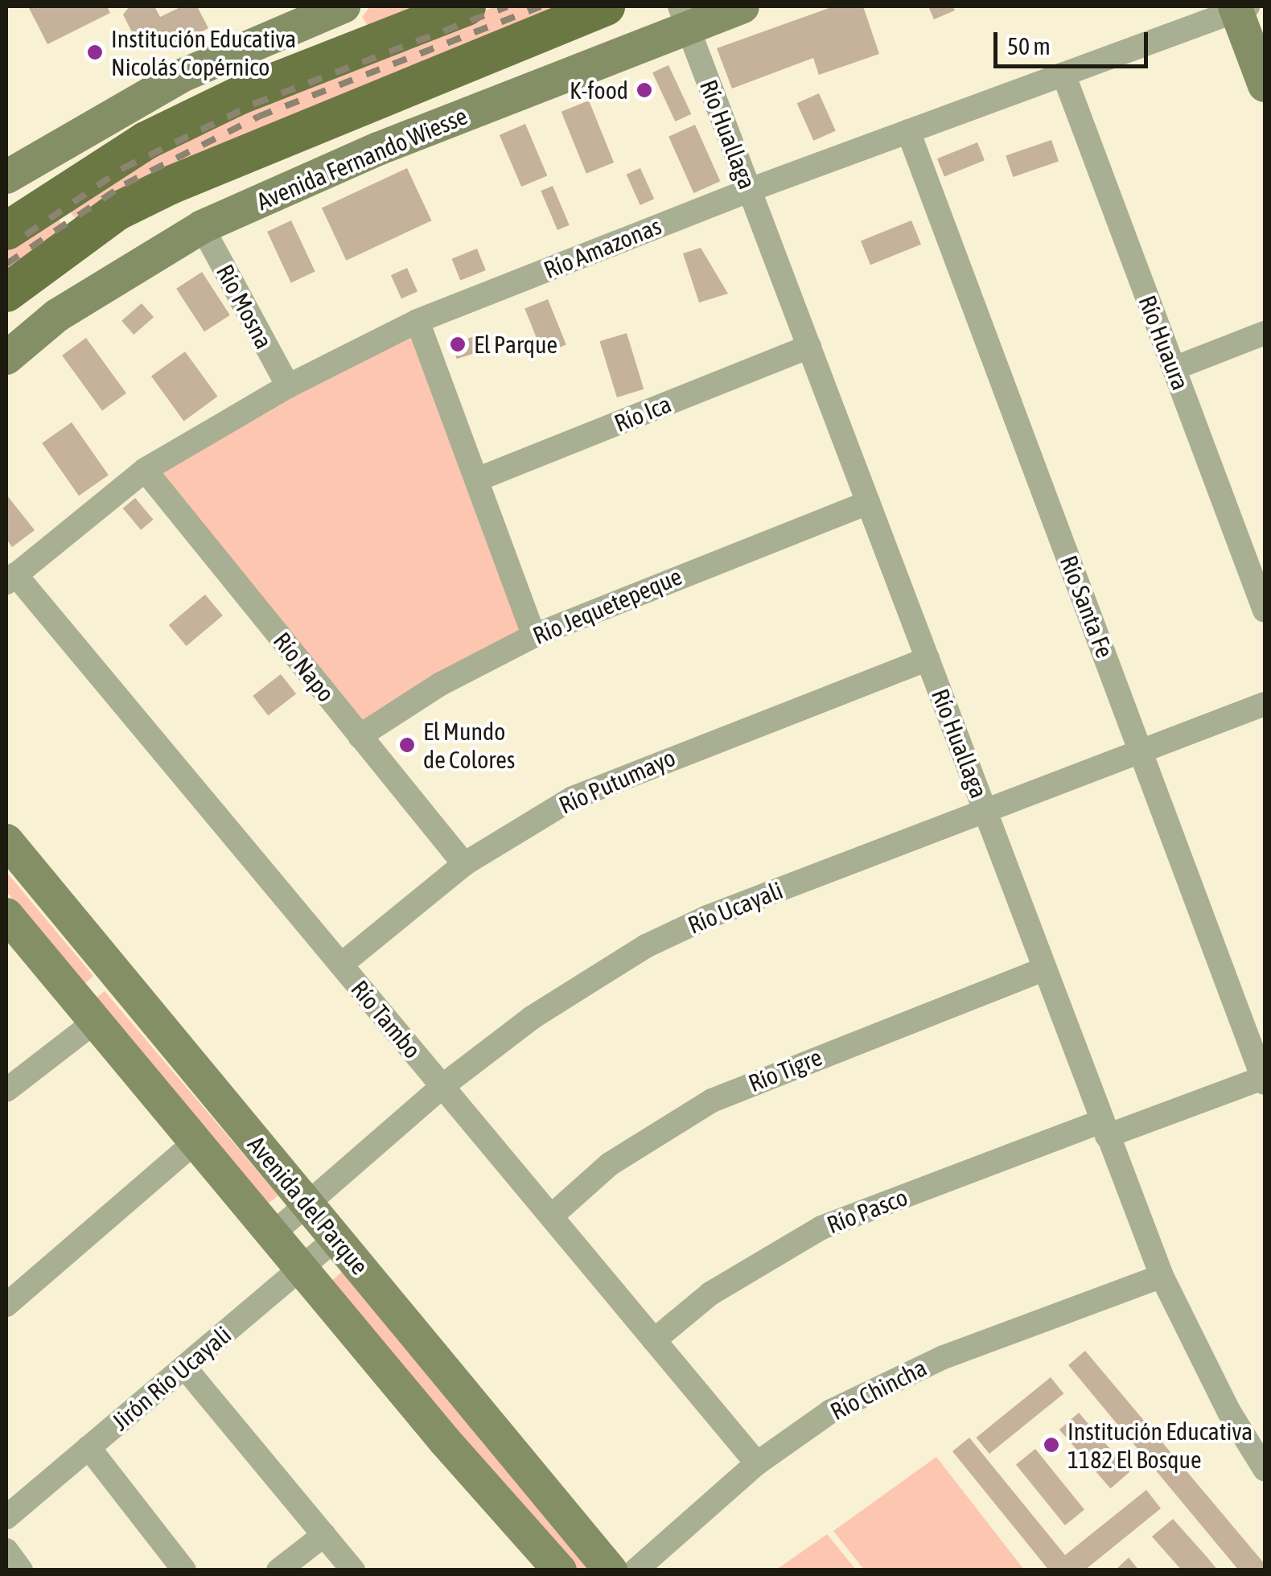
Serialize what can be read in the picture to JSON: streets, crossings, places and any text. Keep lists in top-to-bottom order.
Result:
{
  "streets": {
    "main road": ["Avenida Fernando Wiesse", "Avenida del Parque"],
    "street": [
      "Río Huallaga",
      "Río Amazonas",
      "Río Mosna",
      "Río Huaura",
      "Río Ica",
      "Río Jequetepeque",
      "Río Santa Fe",
      "Río Napo",
      "Río Putumayo",
      "Río Ucayali",
      "Río Tambo",
      "Río Tigre",
      "Río Pasco",
      "Jirón Río Ucayali",
      "Río Chincha"
    ]
  },
  "crossings": [
    ["Río Huallaga", "Avenida Fernando Wiesse"],
    ["Río Huallaga", "Río Amazonas"],
    ["Río Huallaga", "Río Ica"],
    ["Río Huallaga", "Río Jequetepeque"],
    ["Río Huallaga", "Río Putumayo"],
    ["Río Huallaga", "Río Ucayali"],
    ["Río Huallaga", "Río Tigre"],
    ["Río Huallaga", "Río Pasco"],
    ["Río Huallaga", "Río Chincha"],
    ["Avenida Fernando Wiesse", "Río Mosna"],
    ["Río Amazonas", "Río Mosna"],
    ["Río Amazonas", "Río Huaura"],
    ["Río Amazonas", "Río Santa Fe"],
    ["Río Amazonas", "Río Napo"],
    ["Río Amazonas", "Río Tambo"],
    ["Río Jequetepeque", "Río Napo"],
    ["Río Santa Fe", "Río Ucayali"],
    ["Río Santa Fe", "Río Pasco"],
    ["Río Napo", "Río Putumayo"],
    ["Río Putumayo", "Río Tambo"],
    ["Río Ucayali", "Río Tambo"],
    ["Río Ucayali", "Avenida del Parque"],
    ["Río Tambo", "Río Tigre"],
    ["Río Tambo", "Río Pasco"],
    ["Río Tambo", "Río Chincha"],
    ["Avenida del Parque", "Jirón Río Ucayali"]
  ],
  "places": [
    "Institución Educativa Nicolás Copérnico",
    "K-food",
    "El Parque",
    "El Mundo de Colores",
    "Institución Educativa 1182 El Bosque"
  ],
  "scale_bar": "50 m"
}
